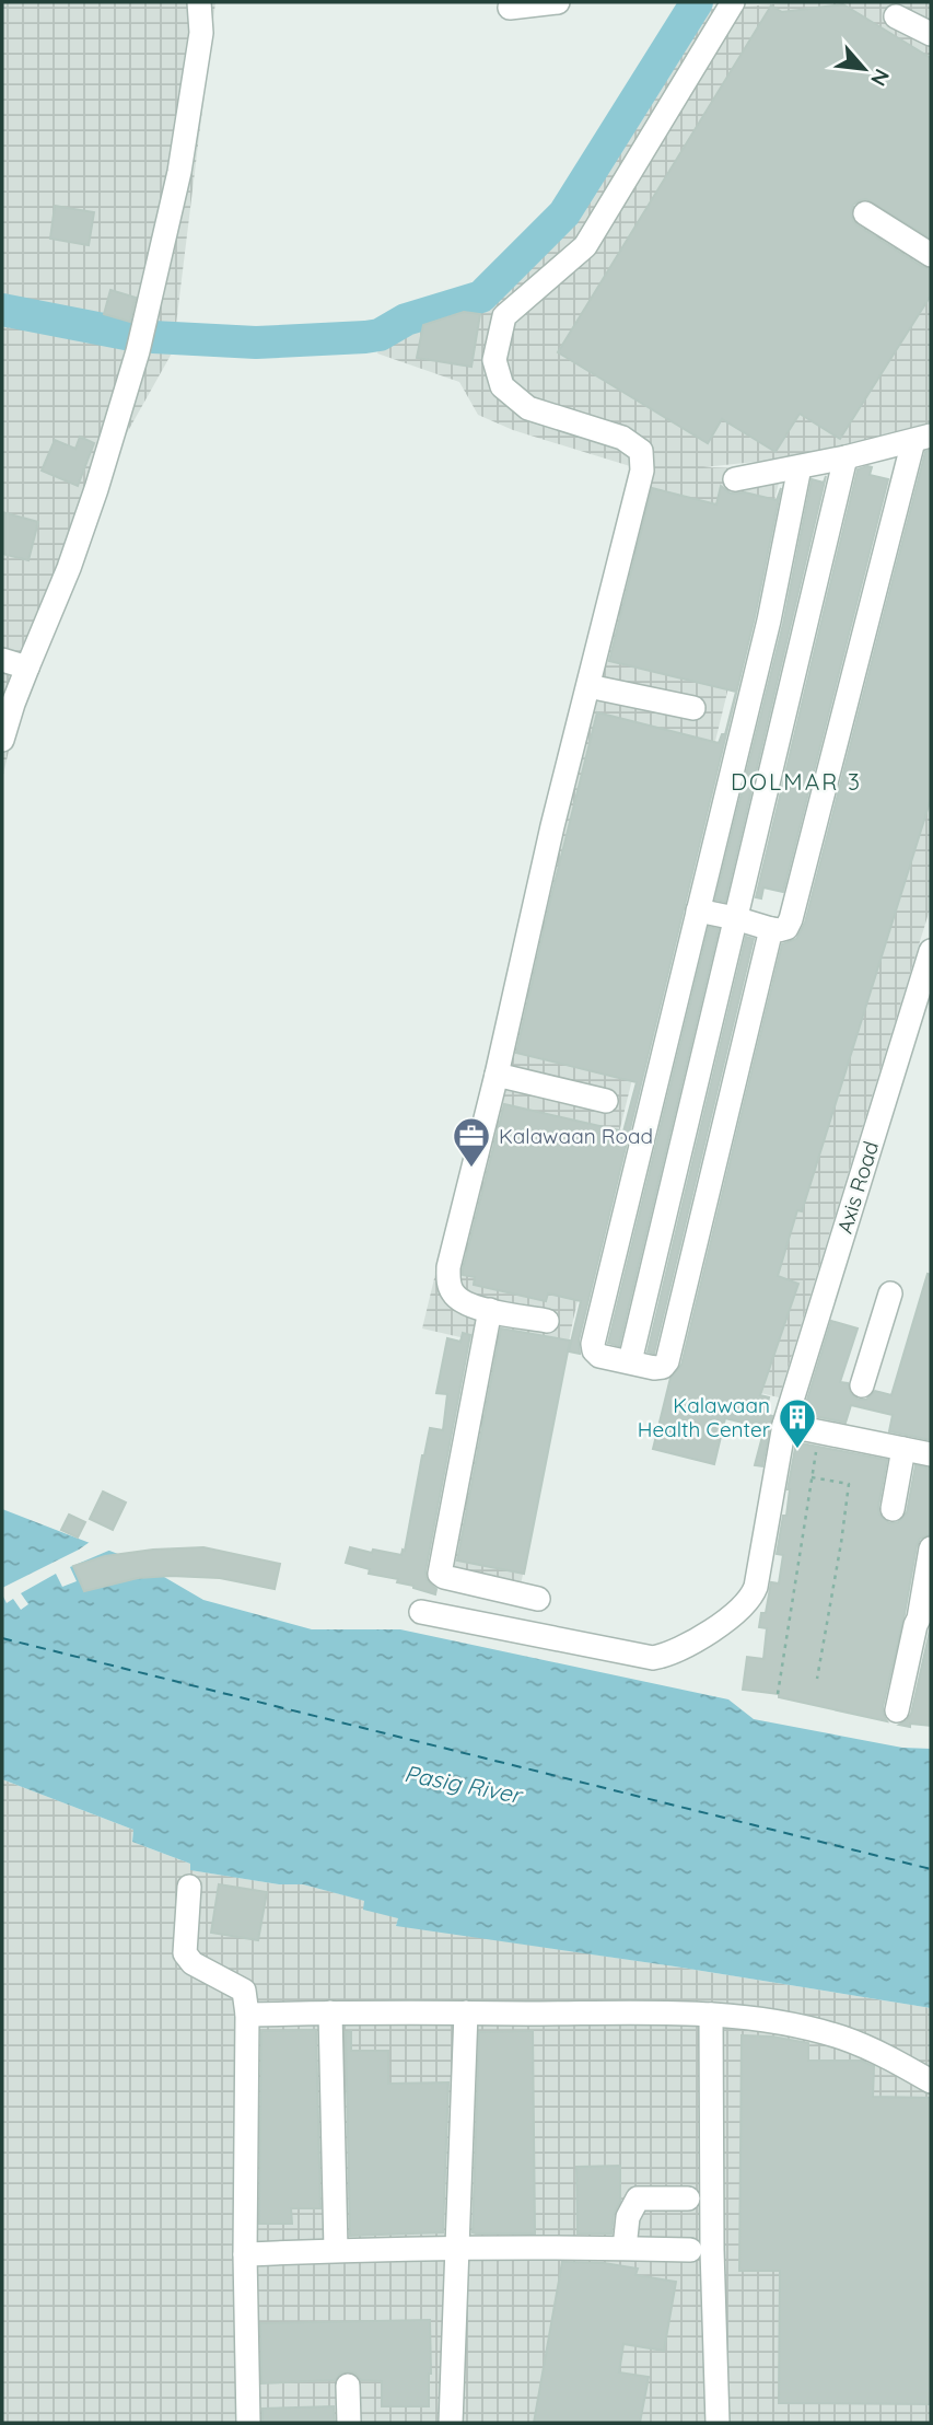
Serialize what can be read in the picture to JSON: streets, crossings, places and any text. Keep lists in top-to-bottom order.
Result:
{
  "streets": {
    "street": ["Axis Road"]
  },
  "districts": ["DOLMAR 3"],
  "water": ["Pasig River"],
  "places": {
    "office": ["Kalawaan Road"],
    "building": ["Kalawaan Health Center"]
  },
  "north": "bottom right"
}
